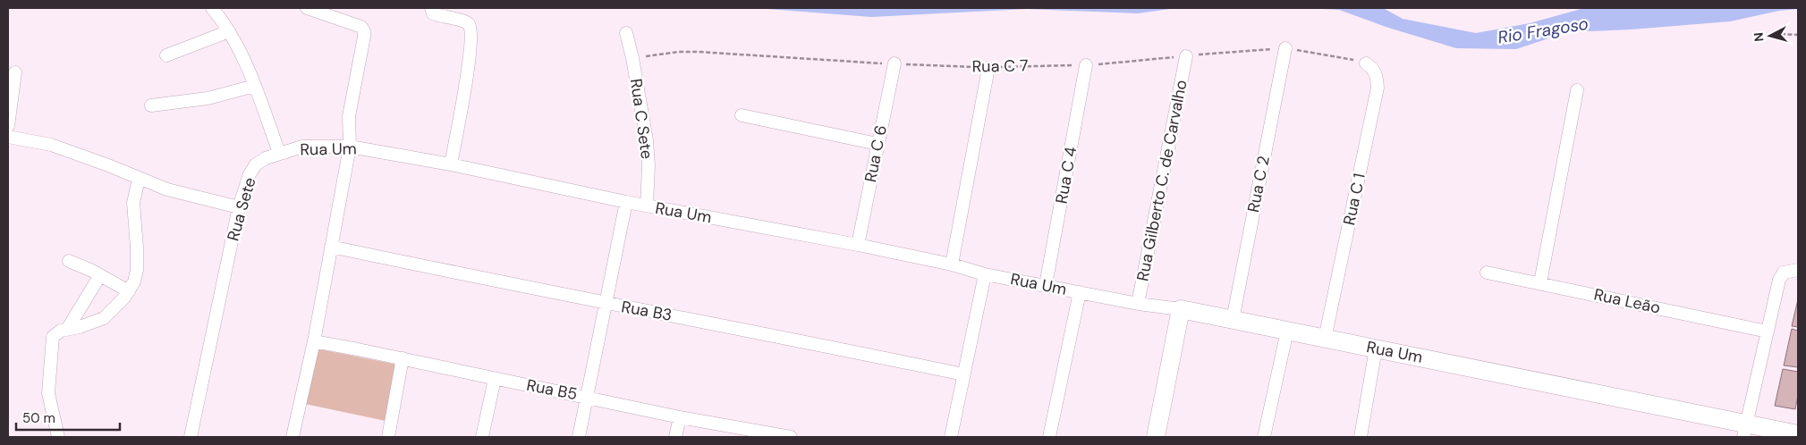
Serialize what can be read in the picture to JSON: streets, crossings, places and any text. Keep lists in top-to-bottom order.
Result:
{
  "streets": {
    "street": [
      "Rua C Sete",
      "Rua Um",
      "Rua C 6",
      "Rua C 4",
      "Rua Gilberto C. de Carvalho",
      "Rua C 2",
      "Rua C 1",
      "Rua Sete",
      "Rua Leão",
      "Rua B3",
      "Rua B5"
    ],
    "path": ["Rua C 7"]
  },
  "crossings": [
    ["Rua C 7", "Rua C Sete"],
    ["Rua C 7", "Rua C 6"],
    ["Rua C 7", "Rua C 4"],
    ["Rua C 7", "Rua Gilberto C. de Carvalho"],
    ["Rua C 7", "Rua C 2"],
    ["Rua C 7", "Rua C 1"],
    ["Rua C Sete", "Rua Um"],
    ["Rua Um", "Rua C 6"],
    ["Rua Um", "Rua C 4"],
    ["Rua Um", "Rua Gilberto C. de Carvalho"],
    ["Rua Um", "Rua C 2"],
    ["Rua Um", "Rua C 1"],
    ["Rua Um", "Rua Sete"]
  ],
  "water": ["Rio Fragoso"],
  "scale_bar": "50 m",
  "north": "left"
}
